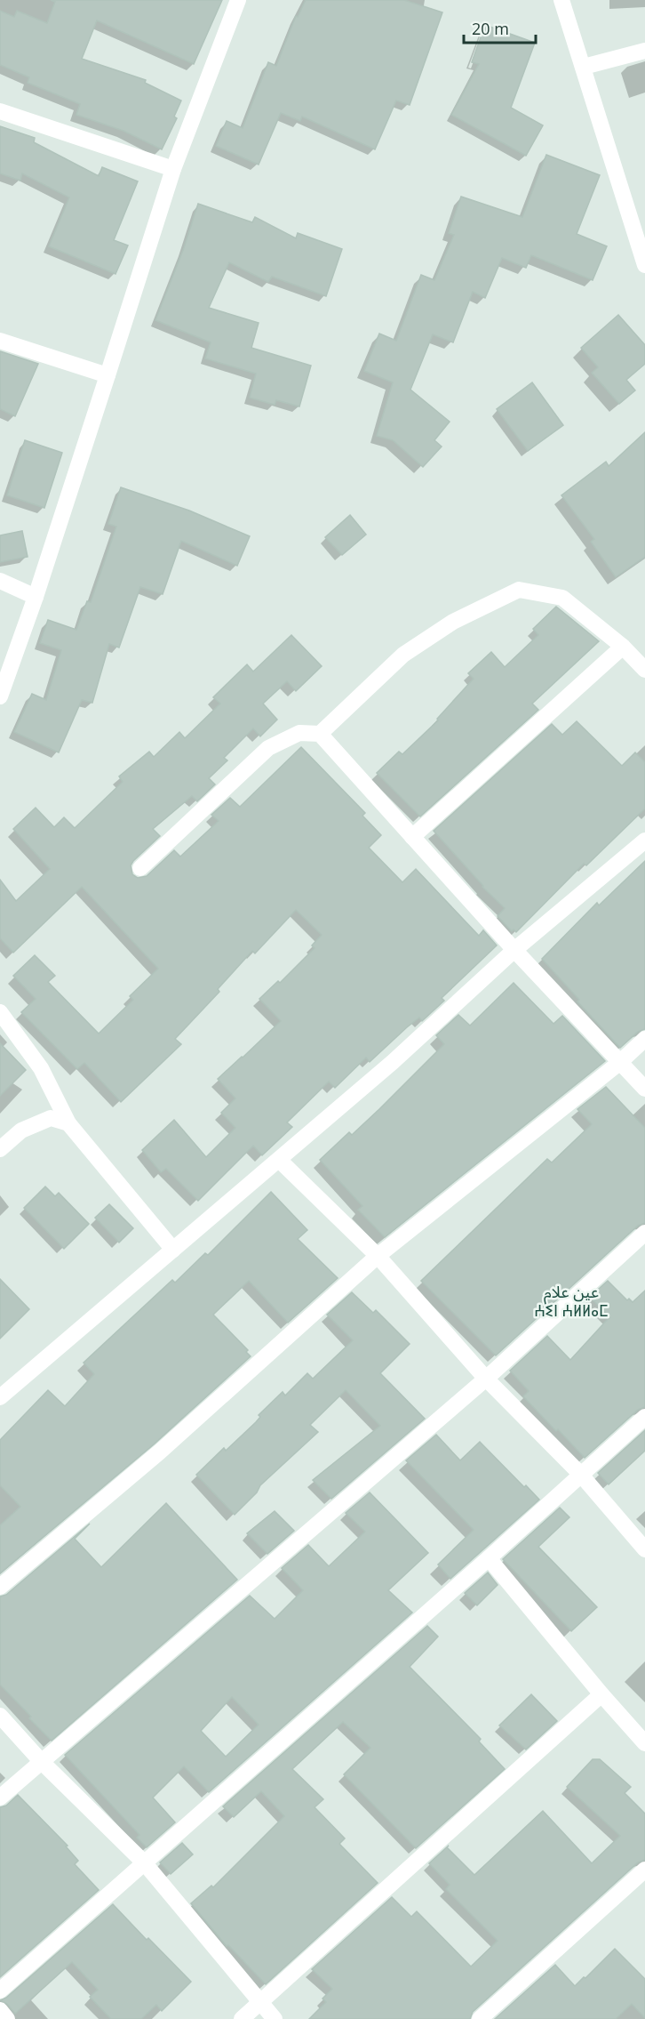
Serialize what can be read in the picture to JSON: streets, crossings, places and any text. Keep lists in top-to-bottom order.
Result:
{
  "districts": ["عين علام ⵄⵉⵏ ⵄⵍⵍⴰⵎ"],
  "scale_bar": "20 m"
}
